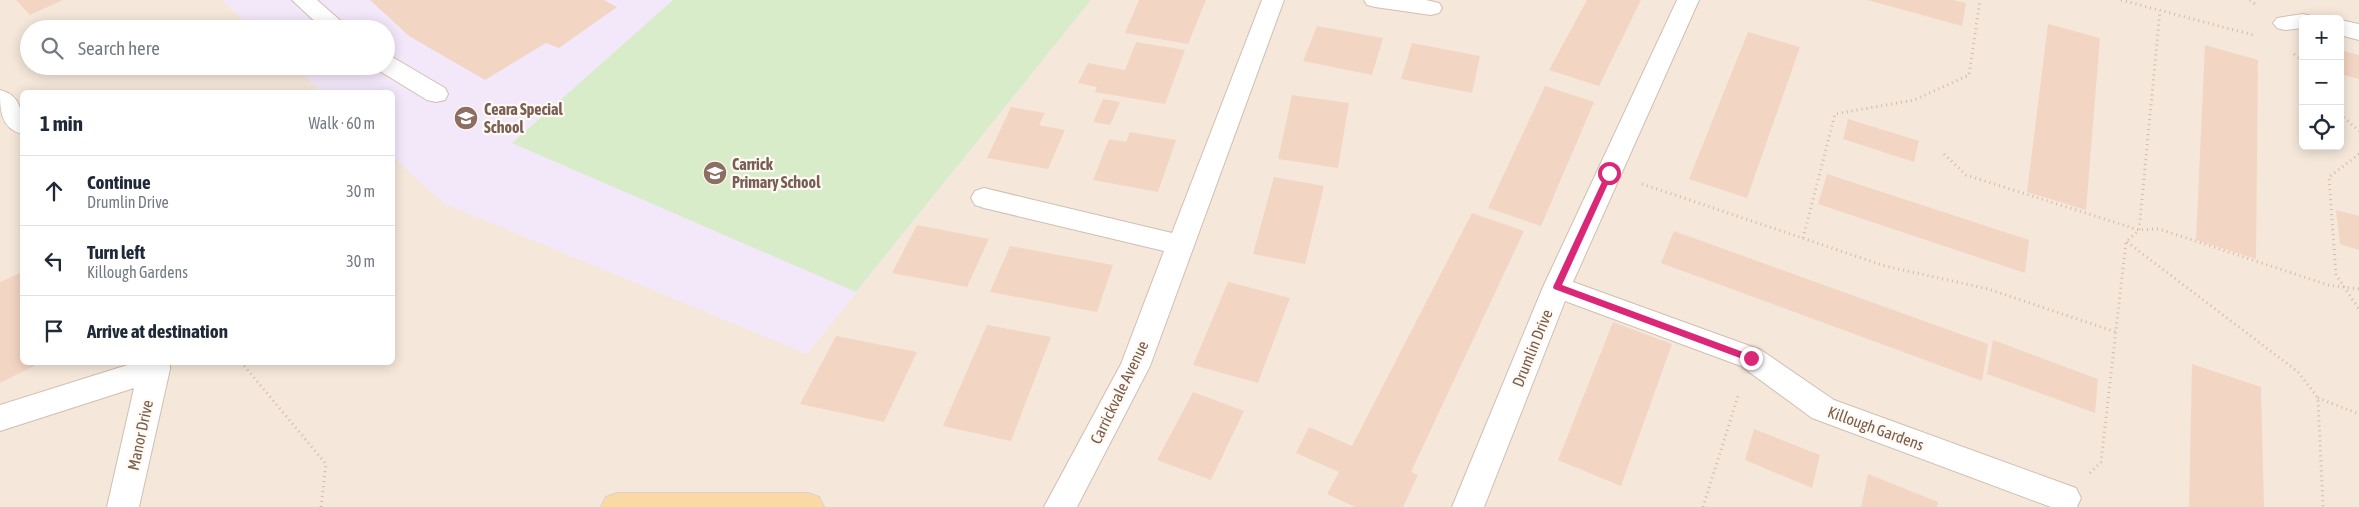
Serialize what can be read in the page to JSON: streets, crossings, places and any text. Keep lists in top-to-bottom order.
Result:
{
  "streets": {
    "street": [
      "Drumlin Drive",
      "Carrickvale Avenue",
      "Killough Gardens",
      "Manor Drive"
    ]
  },
  "crossings": [
    ["Drumlin Drive", "Killough Gardens"]
  ],
  "places": {
    "school or university": ["Ceara Special School", "Carrick Primary School"]
  },
  "page": {
    "map_buttons": ["+", "−"],
    "search": "Search here",
    "heading": ["1 min", "Walk · 60 m"],
    "list": [
      ["Continue", "Drumlin Drive", "30 m"],
      ["Turn left", "Killough Gardens", "30 m"],
      "Arrive at destination"
    ]
  }
}
